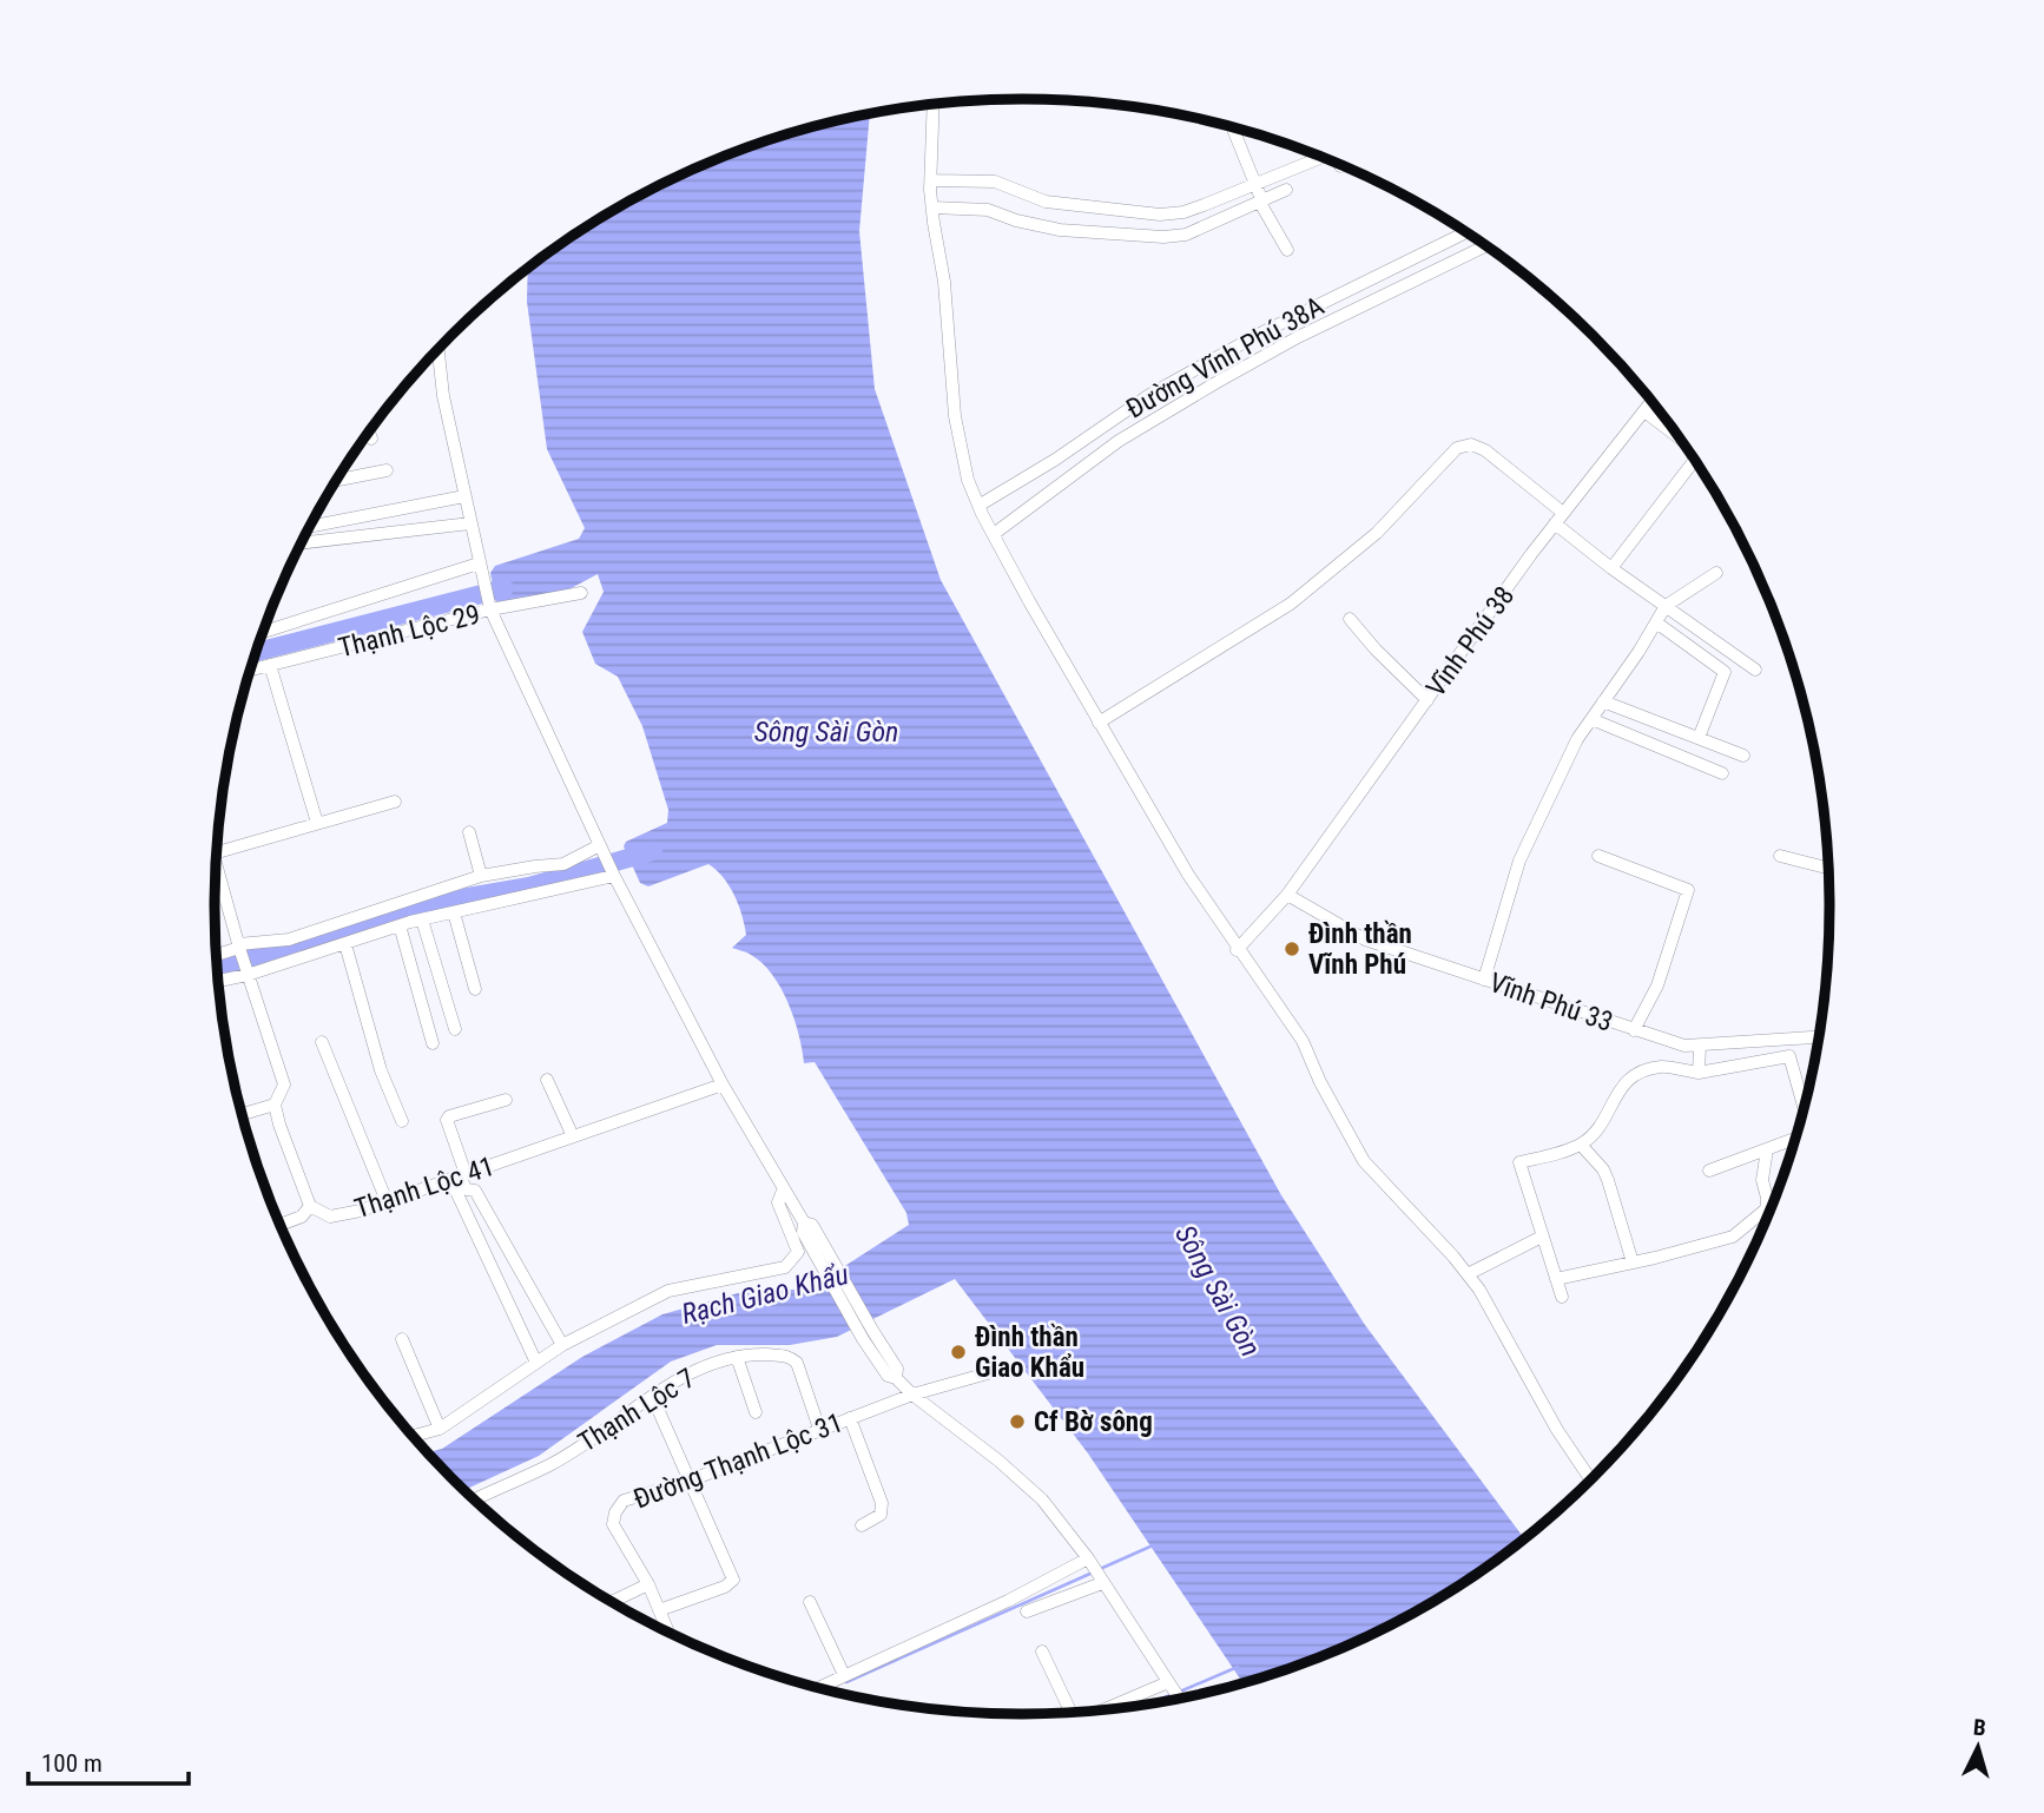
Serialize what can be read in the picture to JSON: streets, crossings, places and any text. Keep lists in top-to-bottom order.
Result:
{
  "streets": {
    "street": [
      "Đường Vĩnh Phú 38A",
      "Thạnh Lộc 29",
      "Vĩnh Phú 38",
      "Vĩnh Phú 33",
      "Thạnh Lộc 41",
      "Thạnh Lộc 7",
      "Đường Thạnh Lộc 31"
    ]
  },
  "crossings": [
    ["Vĩnh Phú 38", "Vĩnh Phú 33"],
    ["Thạnh Lộc 7", "Đường Thạnh Lộc 31"]
  ],
  "water": ["Sông Sài Gòn", "Rạch Giao Khẩu"],
  "places": ["Đình thần Vĩnh Phú", "Đình thần Giao Khẩu", "Cf Bờ sông"],
  "scale_bar": "100 m",
  "north": "top"
}
